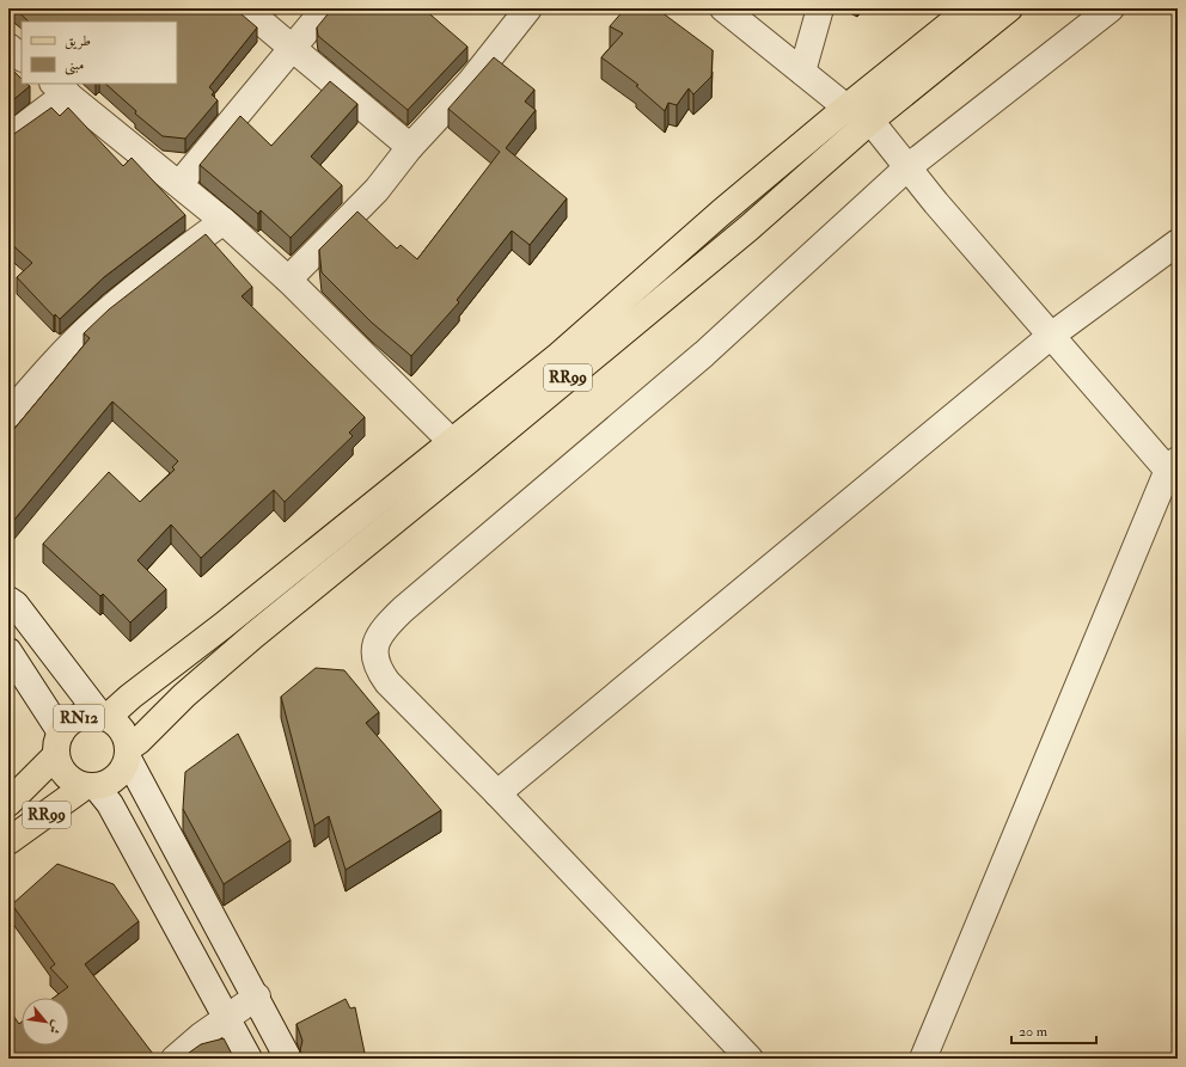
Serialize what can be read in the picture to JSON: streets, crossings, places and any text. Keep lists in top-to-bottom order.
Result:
{
  "streets": {
    "main road": ["RR99", "RN12"]
  },
  "crossings": [
    ["RR99", "RN12"]
  ],
  "legend": ["طريق", "مبنى"],
  "scale_bar": "20 m",
  "north": "bottom right"
}
